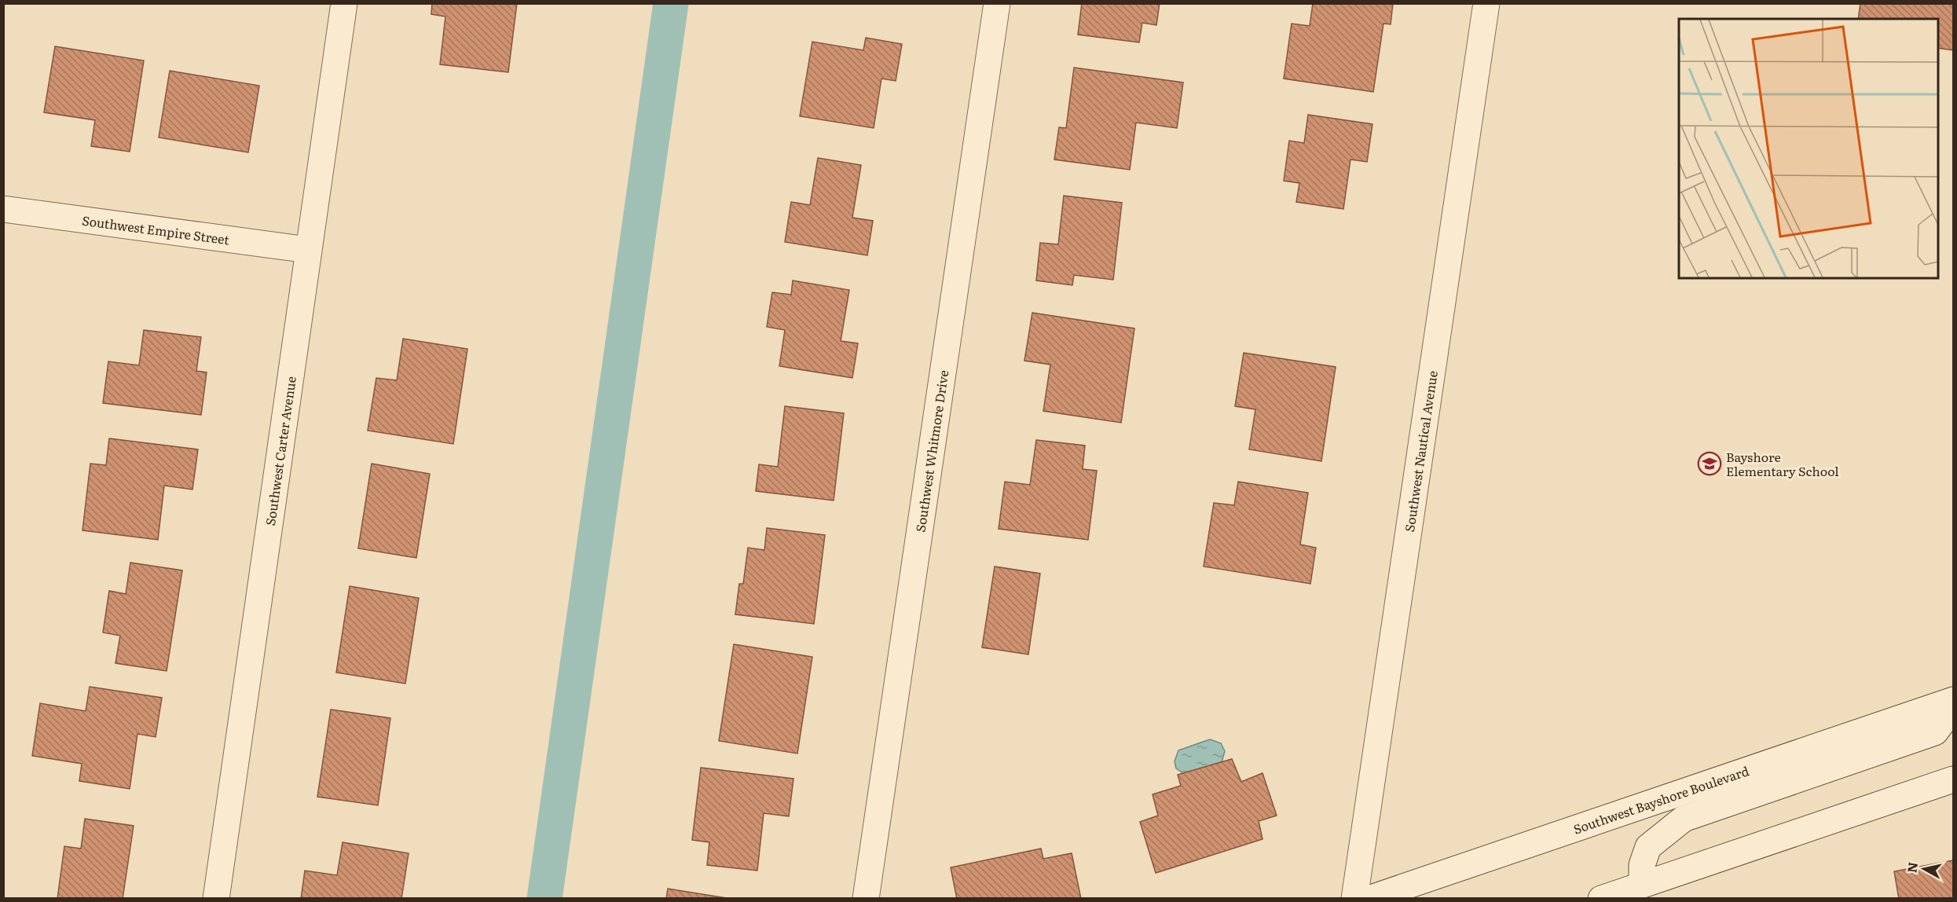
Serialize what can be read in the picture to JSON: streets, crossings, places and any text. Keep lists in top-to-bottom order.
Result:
{
  "streets": {
    "street": [
      "Southwest Empire Street",
      "Southwest Carter Avenue",
      "Southwest Whitmore Drive",
      "Southwest Nautical Avenue",
      "Southwest Bayshore Boulevard"
    ]
  },
  "crossings": [
    ["Southwest Empire Street", "Southwest Carter Avenue"]
  ],
  "places": {
    "school or university": ["Bayshore Elementary School"]
  },
  "north": "left"
}
